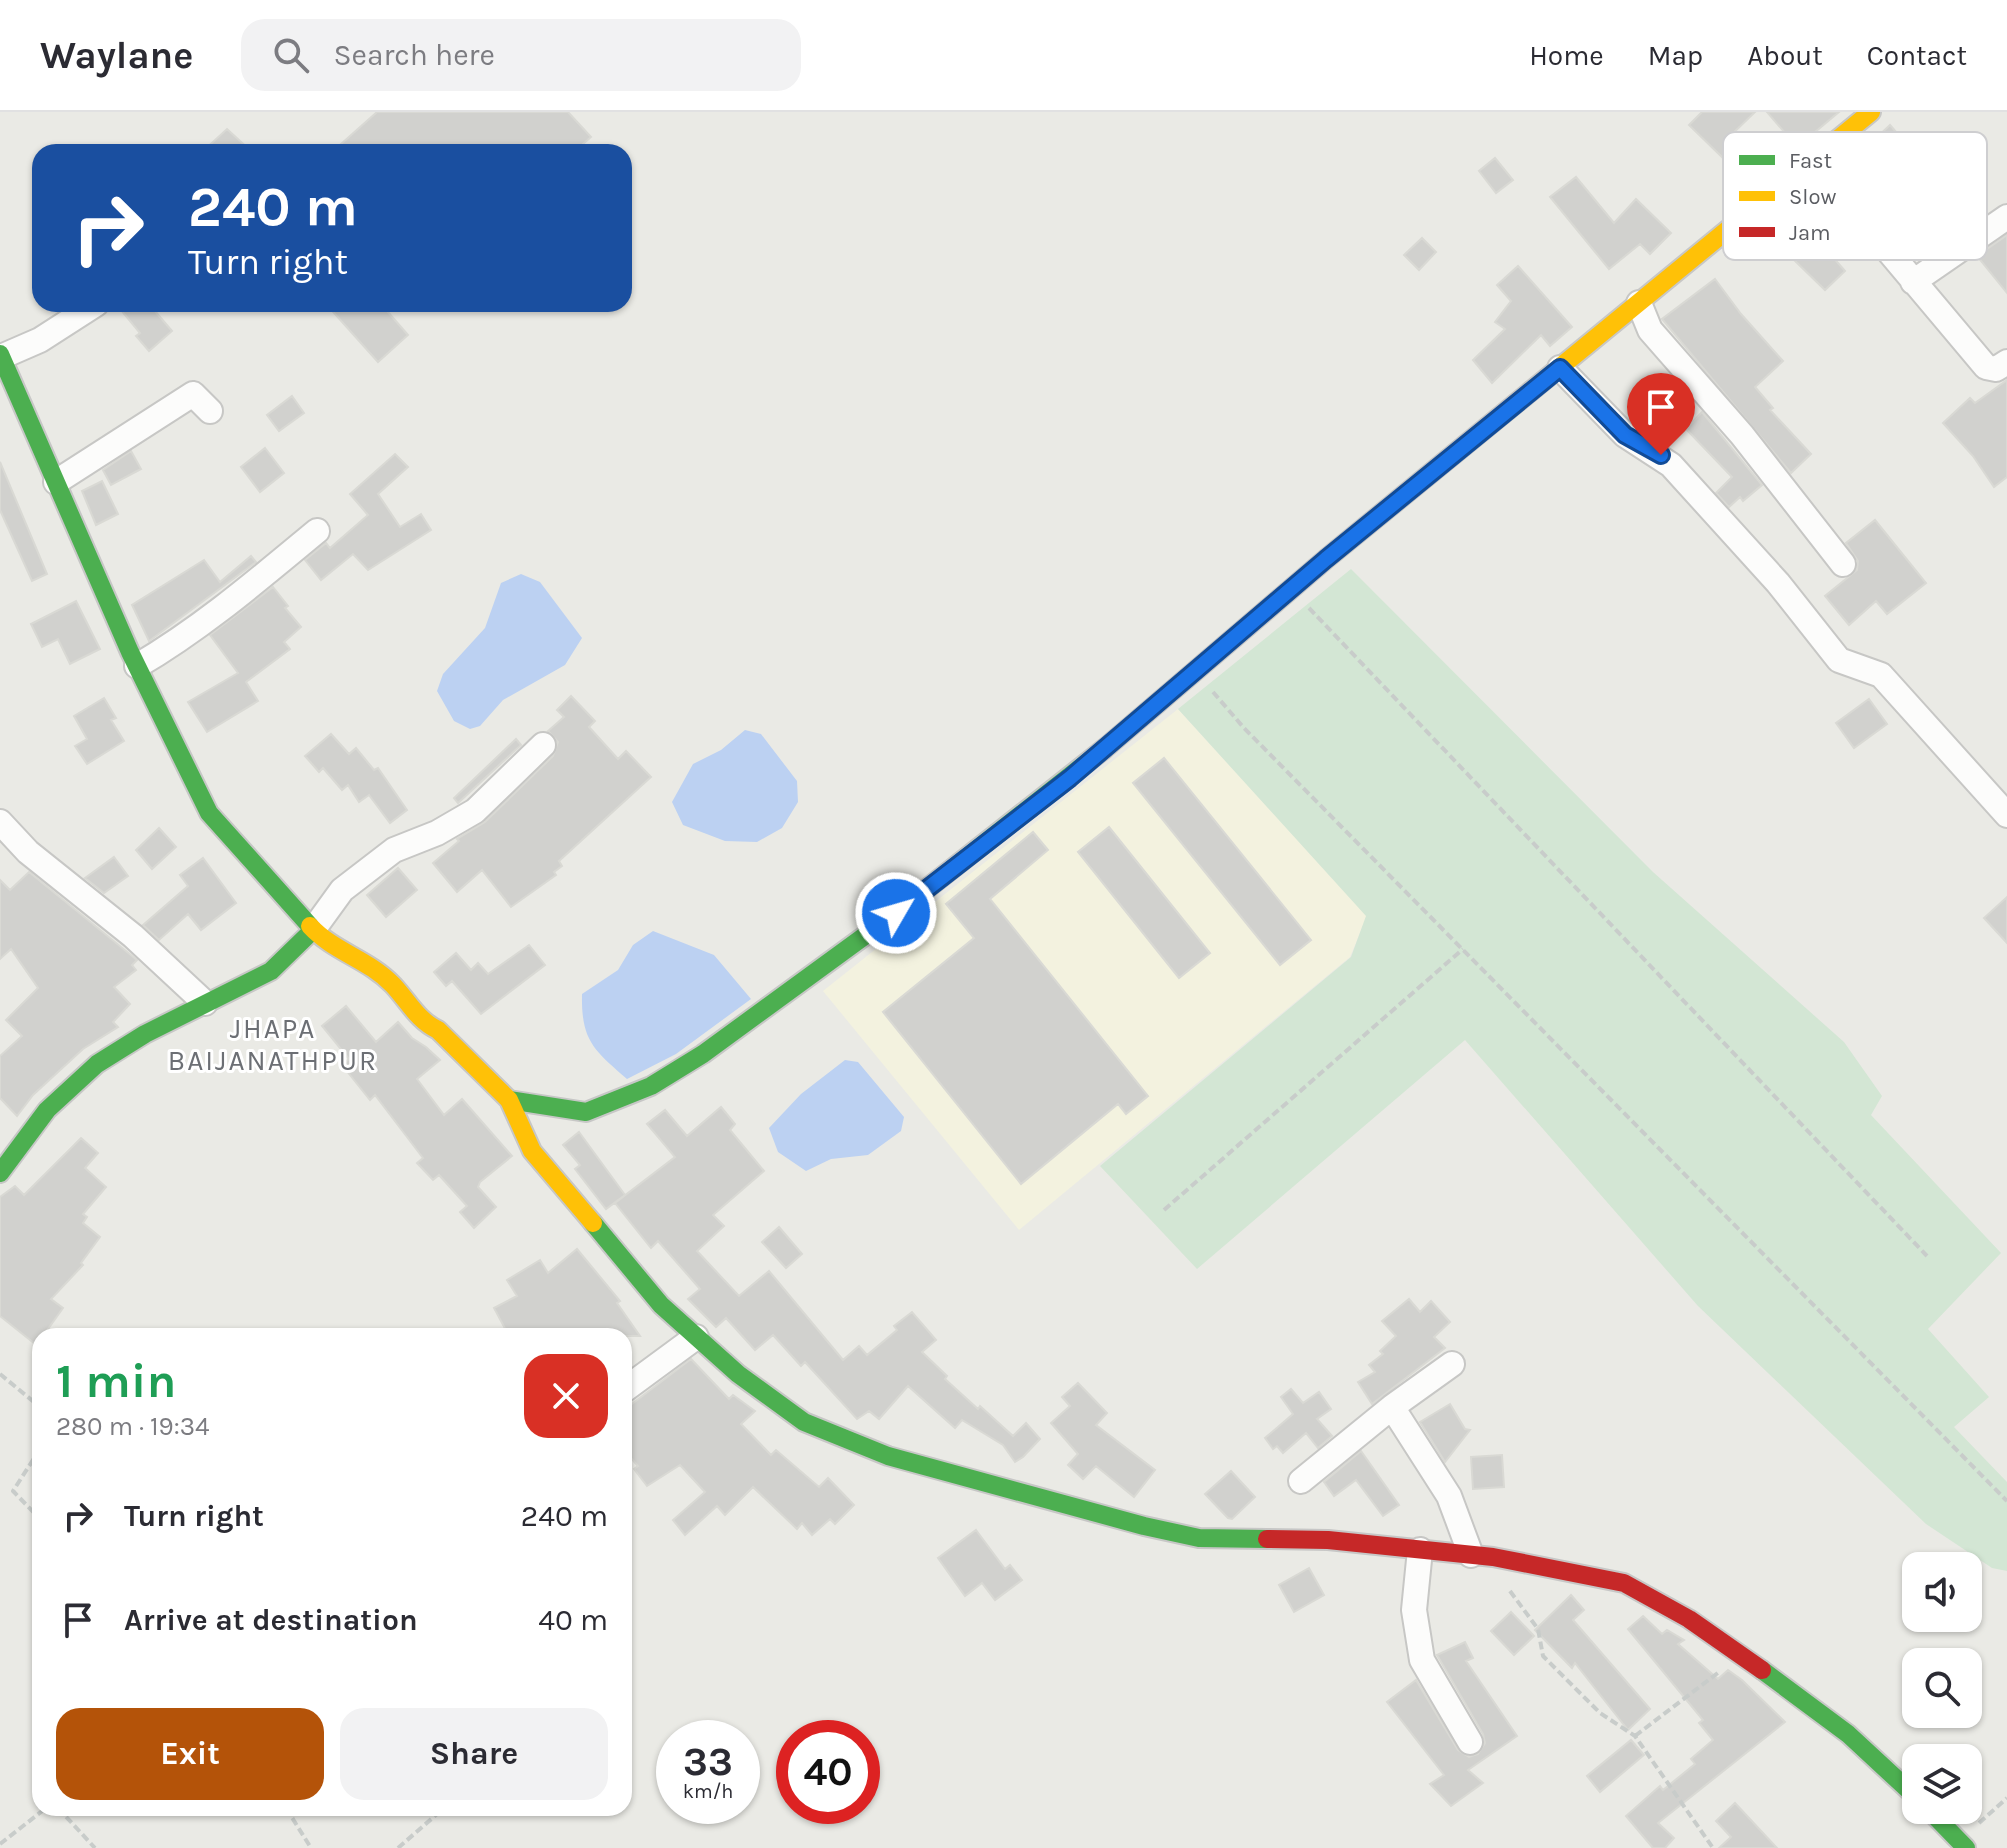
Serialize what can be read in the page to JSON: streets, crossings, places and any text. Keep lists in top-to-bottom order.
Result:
{
  "districts": ["JHAPA BAIJANATHPUR"],
  "legend": ["Fast", "Slow", "Jam"],
  "page": {
    "header": "Waylane",
    "search": "Search here",
    "nav": [
      "Home",
      "Map",
      "About",
      "Contact"
    ],
    "turn": ["240 m", "Turn right"],
    "heading": ["1 min", "280 m · 19:34"],
    "list": [
      {
        "name": "Turn right",
        "value": "240 m"
      },
      {
        "name": "Arrive at destination",
        "value": "40 m"
      }
    ],
    "buttons": ["Exit", "Share"],
    "speed": "33 km/h",
    "limit": "40"
  }
}
